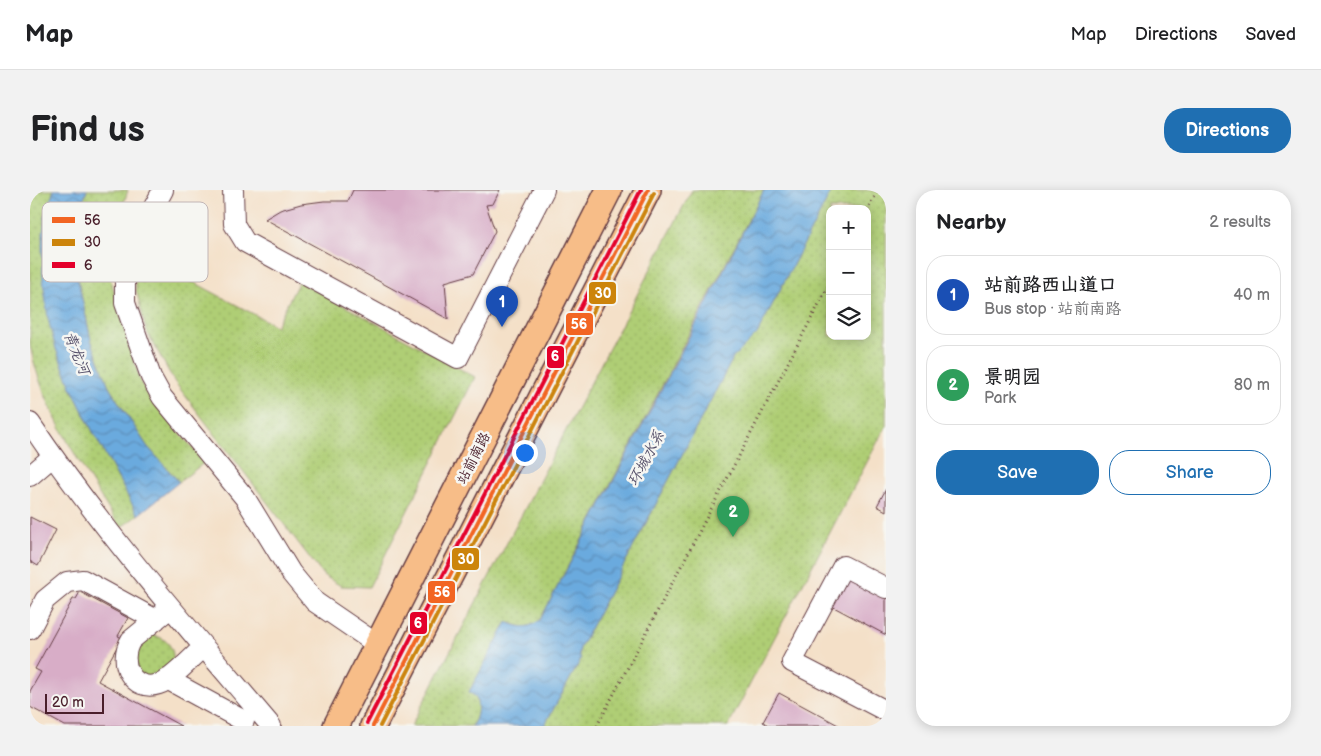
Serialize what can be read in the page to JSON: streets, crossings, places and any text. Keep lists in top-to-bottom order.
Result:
{
  "streets": {
    "main road": ["站前南路"]
  },
  "water": ["青龙河", "环城水系"],
  "lines": ["transit line 56", "transit line 6", "transit line 30"],
  "legend": ["56", "30", "6"],
  "scale_bar": "20 m",
  "page": {
    "header": "Map",
    "nav": ["Map", "Directions", "Saved"],
    "buttons": [
      "Directions",
      ["Save", "Share"]
    ],
    "title": "Find us",
    "heading": ["Nearby", "2 results"],
    "map_buttons": ["+", "−"],
    "list": [
      {
        "mark": "1",
        "name": "站前路西山道口",
        "note": "Bus stop · 站前南路",
        "value": "40 m"
      },
      {
        "mark": "2",
        "name": "景明园",
        "note": "Park",
        "value": "80 m"
      }
    ],
    "pins": ["1", "2"],
    "scale": "20 m"
  }
}
